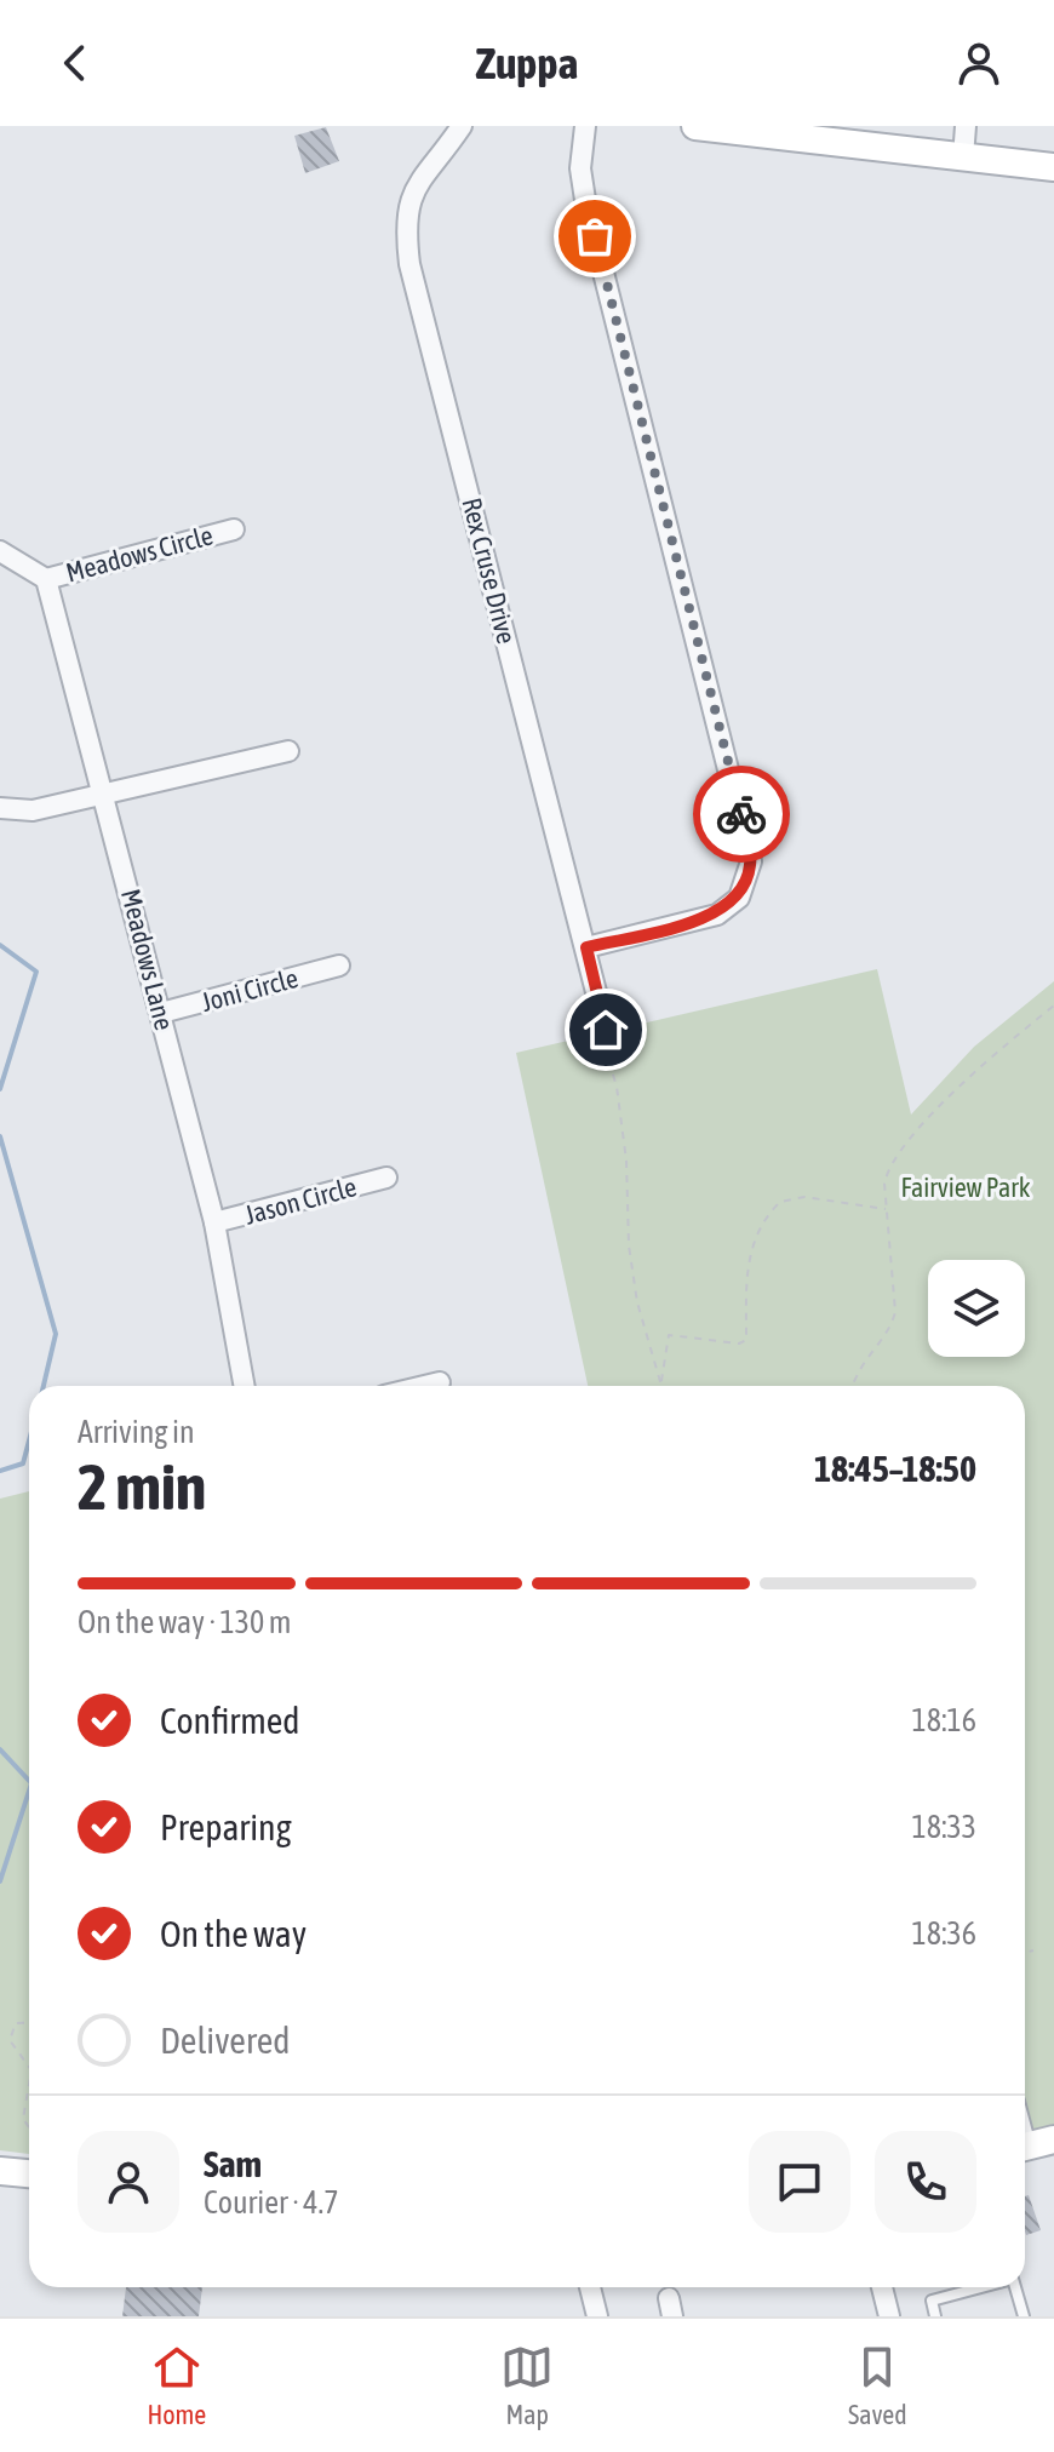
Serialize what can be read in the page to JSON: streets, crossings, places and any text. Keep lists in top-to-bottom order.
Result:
{
  "streets": {
    "street": [
      "Meadows Circle",
      "Rex Cruse Drive",
      "Meadows Lane",
      "Joni Circle",
      "Jason Circle"
    ]
  },
  "crossings": [
    ["Meadows Circle", "Meadows Lane"],
    ["Meadows Lane", "Joni Circle"],
    ["Meadows Lane", "Jason Circle"]
  ],
  "parks": ["Fairview Park"],
  "page": {
    "header": "Zuppa",
    "heading": ["2 min", "Arriving in", "18:45–18:50"],
    "panel": ["Sam", "Courier · 4.7"],
    "bar": "On the way · 130 m",
    "list": [
      ["Confirmed", "18:16"],
      ["Preparing", "18:33"],
      ["On the way", "18:36"],
      "Delivered"
    ],
    "tabs": ["Home", "Map", "Saved"]
  }
}
